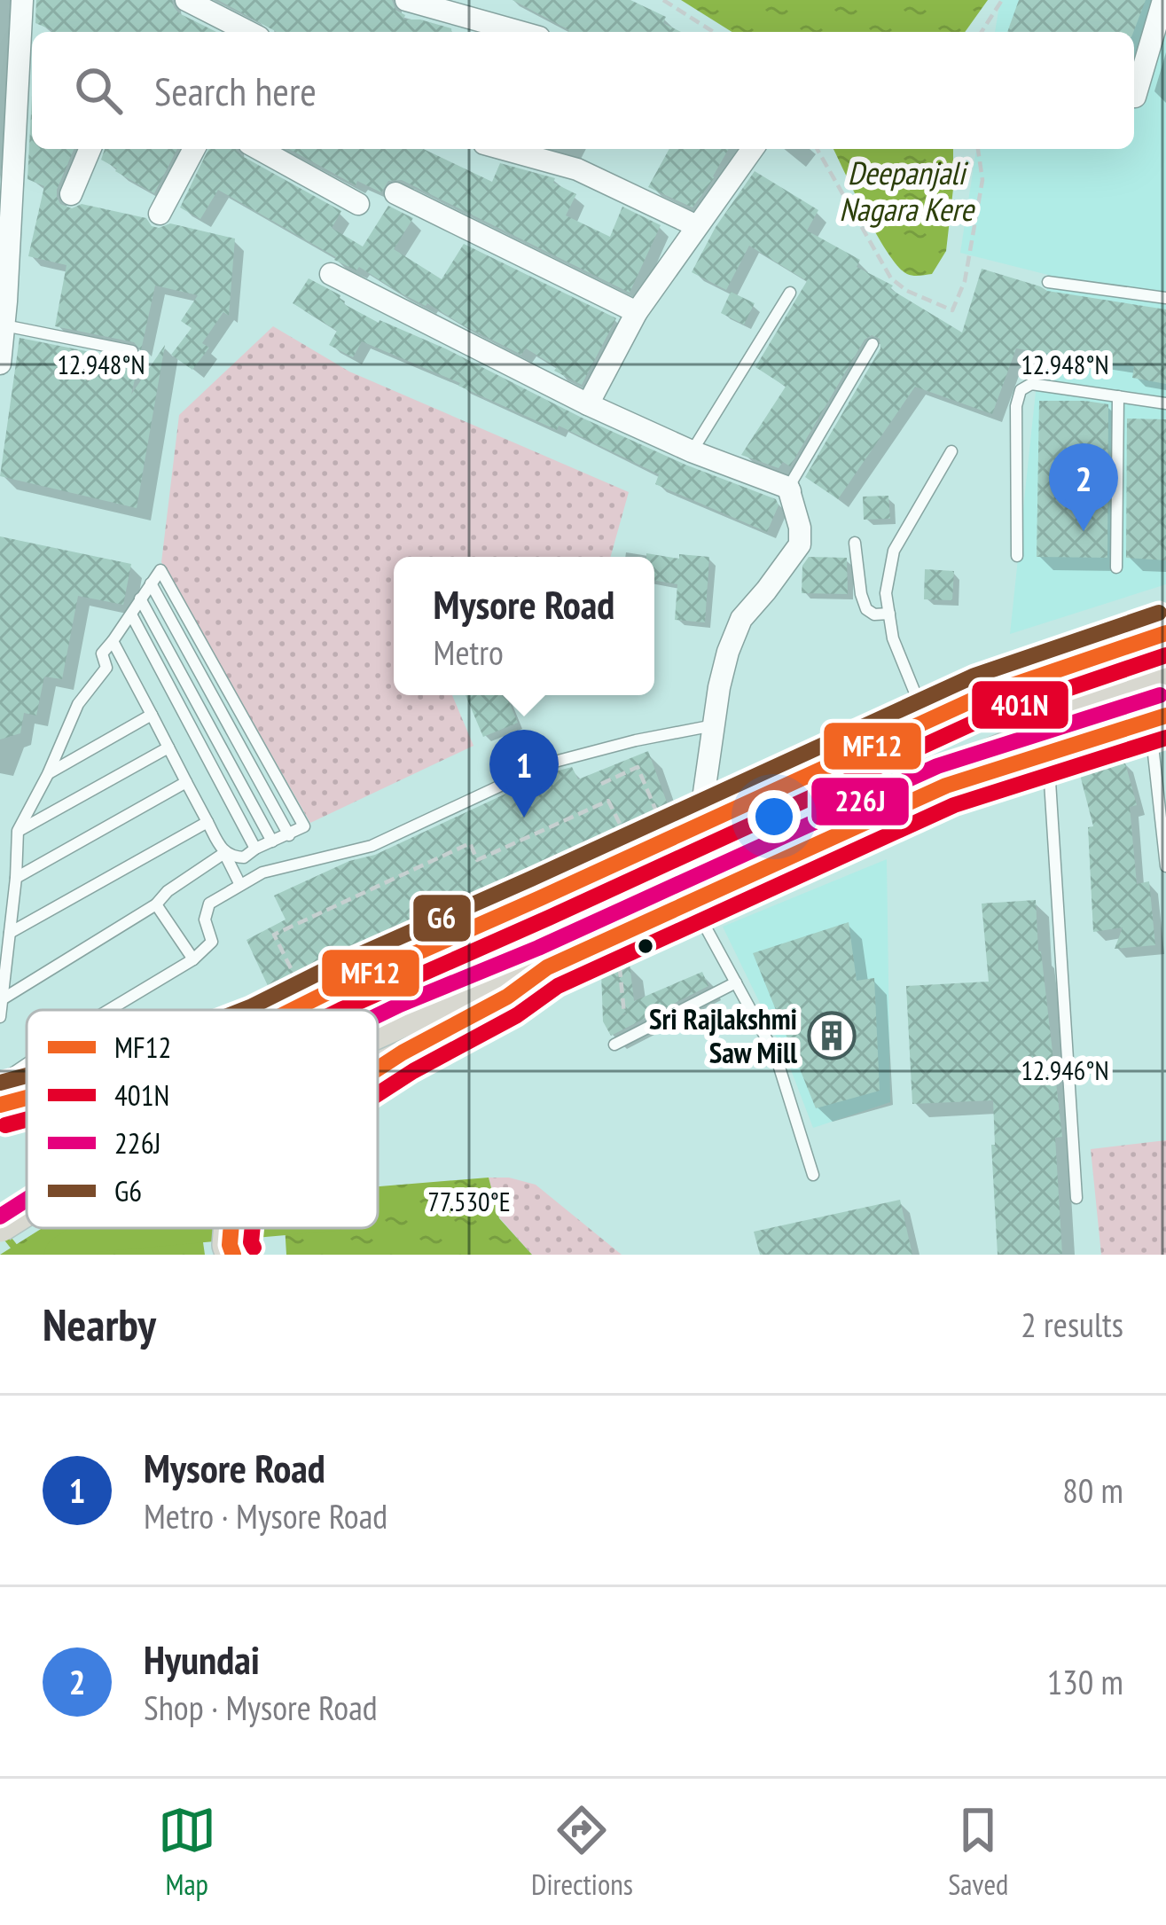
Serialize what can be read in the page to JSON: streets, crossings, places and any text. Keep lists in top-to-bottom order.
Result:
{
  "water": ["Deepanjali Nagara Kere"],
  "places": {
    "building": ["Sri Rajlakshmi Saw Mill"]
  },
  "lines": [
    "transit line G6",
    "transit line MF12",
    "transit line 401N",
    "transit line 226J"
  ],
  "legend": [
    "MF12",
    "401N",
    "226J",
    "G6"
  ],
  "page": {
    "search": "Search here",
    "pins": ["2", "1"],
    "popup": ["Mysore Road", "Metro"],
    "heading": ["Nearby", "2 results"],
    "list": [
      {
        "mark": "1",
        "name": "Mysore Road",
        "note": "Metro · Mysore Road",
        "value": "80 m"
      },
      {
        "mark": "2",
        "name": "Hyundai",
        "note": "Shop · Mysore Road",
        "value": "130 m"
      }
    ],
    "nav": ["Map", "Directions", "Saved"]
  },
  "coordinates": ["12.948°N", "12.946°N", "77.530°E"]
}
